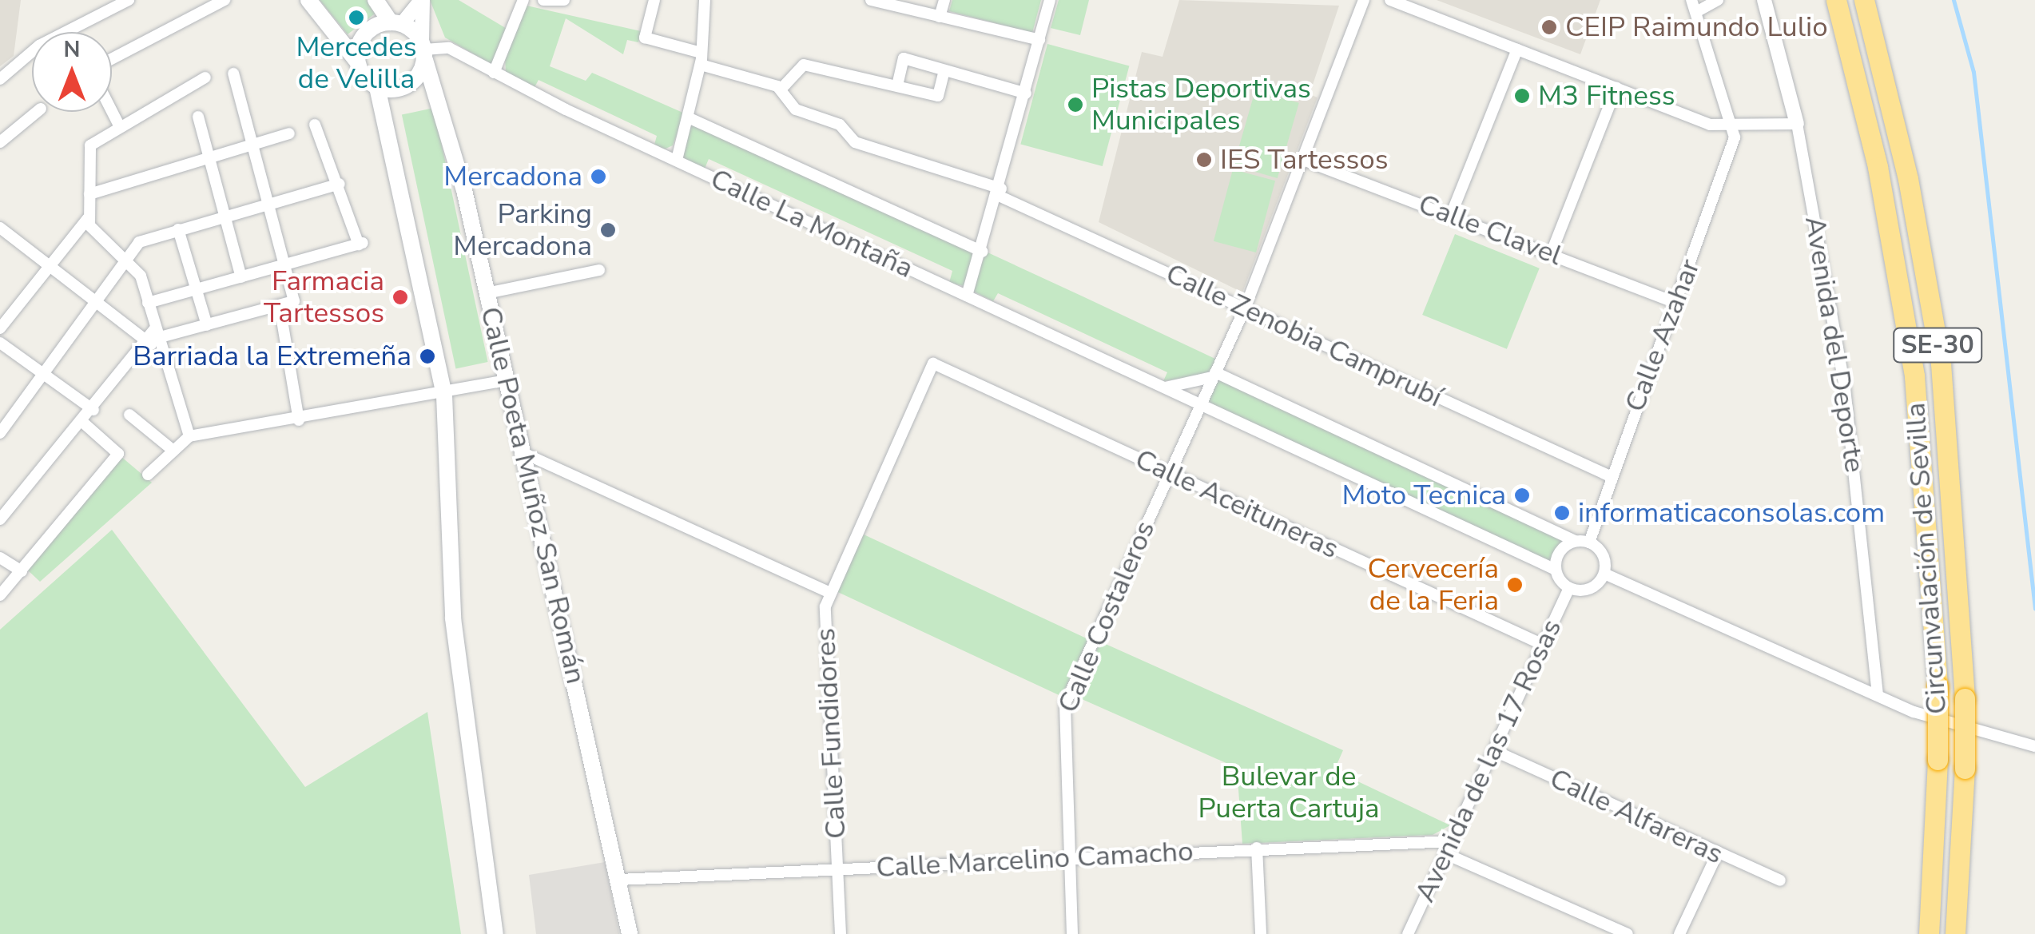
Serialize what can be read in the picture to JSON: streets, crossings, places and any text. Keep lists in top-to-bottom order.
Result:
{
  "streets": {
    "highway": ["SE-30", "Circunvalación de Sevilla"],
    "main road": ["Calle Poeta Muñoz San Román"],
    "street": [
      "Calle La Montaña",
      "Calle Clavel",
      "Calle Zenobia Camprubí",
      "Calle Azahar",
      "Avenida del Deporte",
      "Calle Aceituneras",
      "Calle Costaleros",
      "Calle Fundidores",
      "Avenida de las 17 Rosas",
      "Calle Alfareras",
      "Calle Marcelino Camacho"
    ]
  },
  "crossings": [
    ["Calle La Montaña", "Calle Azahar"],
    ["Calle La Montaña", "Calle Poeta Muñoz San Román"],
    ["Calle La Montaña", "Calle Costaleros"],
    ["Calle La Montaña", "Avenida de las 17 Rosas"],
    ["Calle Clavel", "Calle Azahar"],
    ["Calle Clavel", "Calle Costaleros"],
    ["Calle Zenobia Camprubí", "Calle Azahar"],
    ["Calle Zenobia Camprubí", "Calle Costaleros"],
    ["Calle Azahar", "Avenida de las 17 Rosas"],
    ["Calle Poeta Muñoz San Román", "Calle Marcelino Camacho"],
    ["Calle Aceituneras", "Calle Costaleros"],
    ["Calle Aceituneras", "Calle Fundidores"],
    ["Calle Aceituneras", "Avenida de las 17 Rosas"],
    ["Calle Costaleros", "Calle Marcelino Camacho"],
    ["Calle Fundidores", "Calle Marcelino Camacho"],
    ["Avenida de las 17 Rosas", "Calle Alfareras"],
    ["Avenida de las 17 Rosas", "Calle Marcelino Camacho"]
  ],
  "parks": ["Bulevar de Puerta Cartuja"],
  "places": [
    "Mercedes de Velilla",
    "CEIP Raimundo Lulio",
    "M3 Fitness",
    "Pistas Deportivas Municipales",
    "IES Tartessos",
    "Mercadona",
    "Parking Mercadona",
    "Farmacia Tartessos",
    "Barriada la Extremeña",
    "Moto Tecnica",
    "informaticaconsolas.com",
    "Cervecería de la Feria"
  ],
  "north": "top"
}
